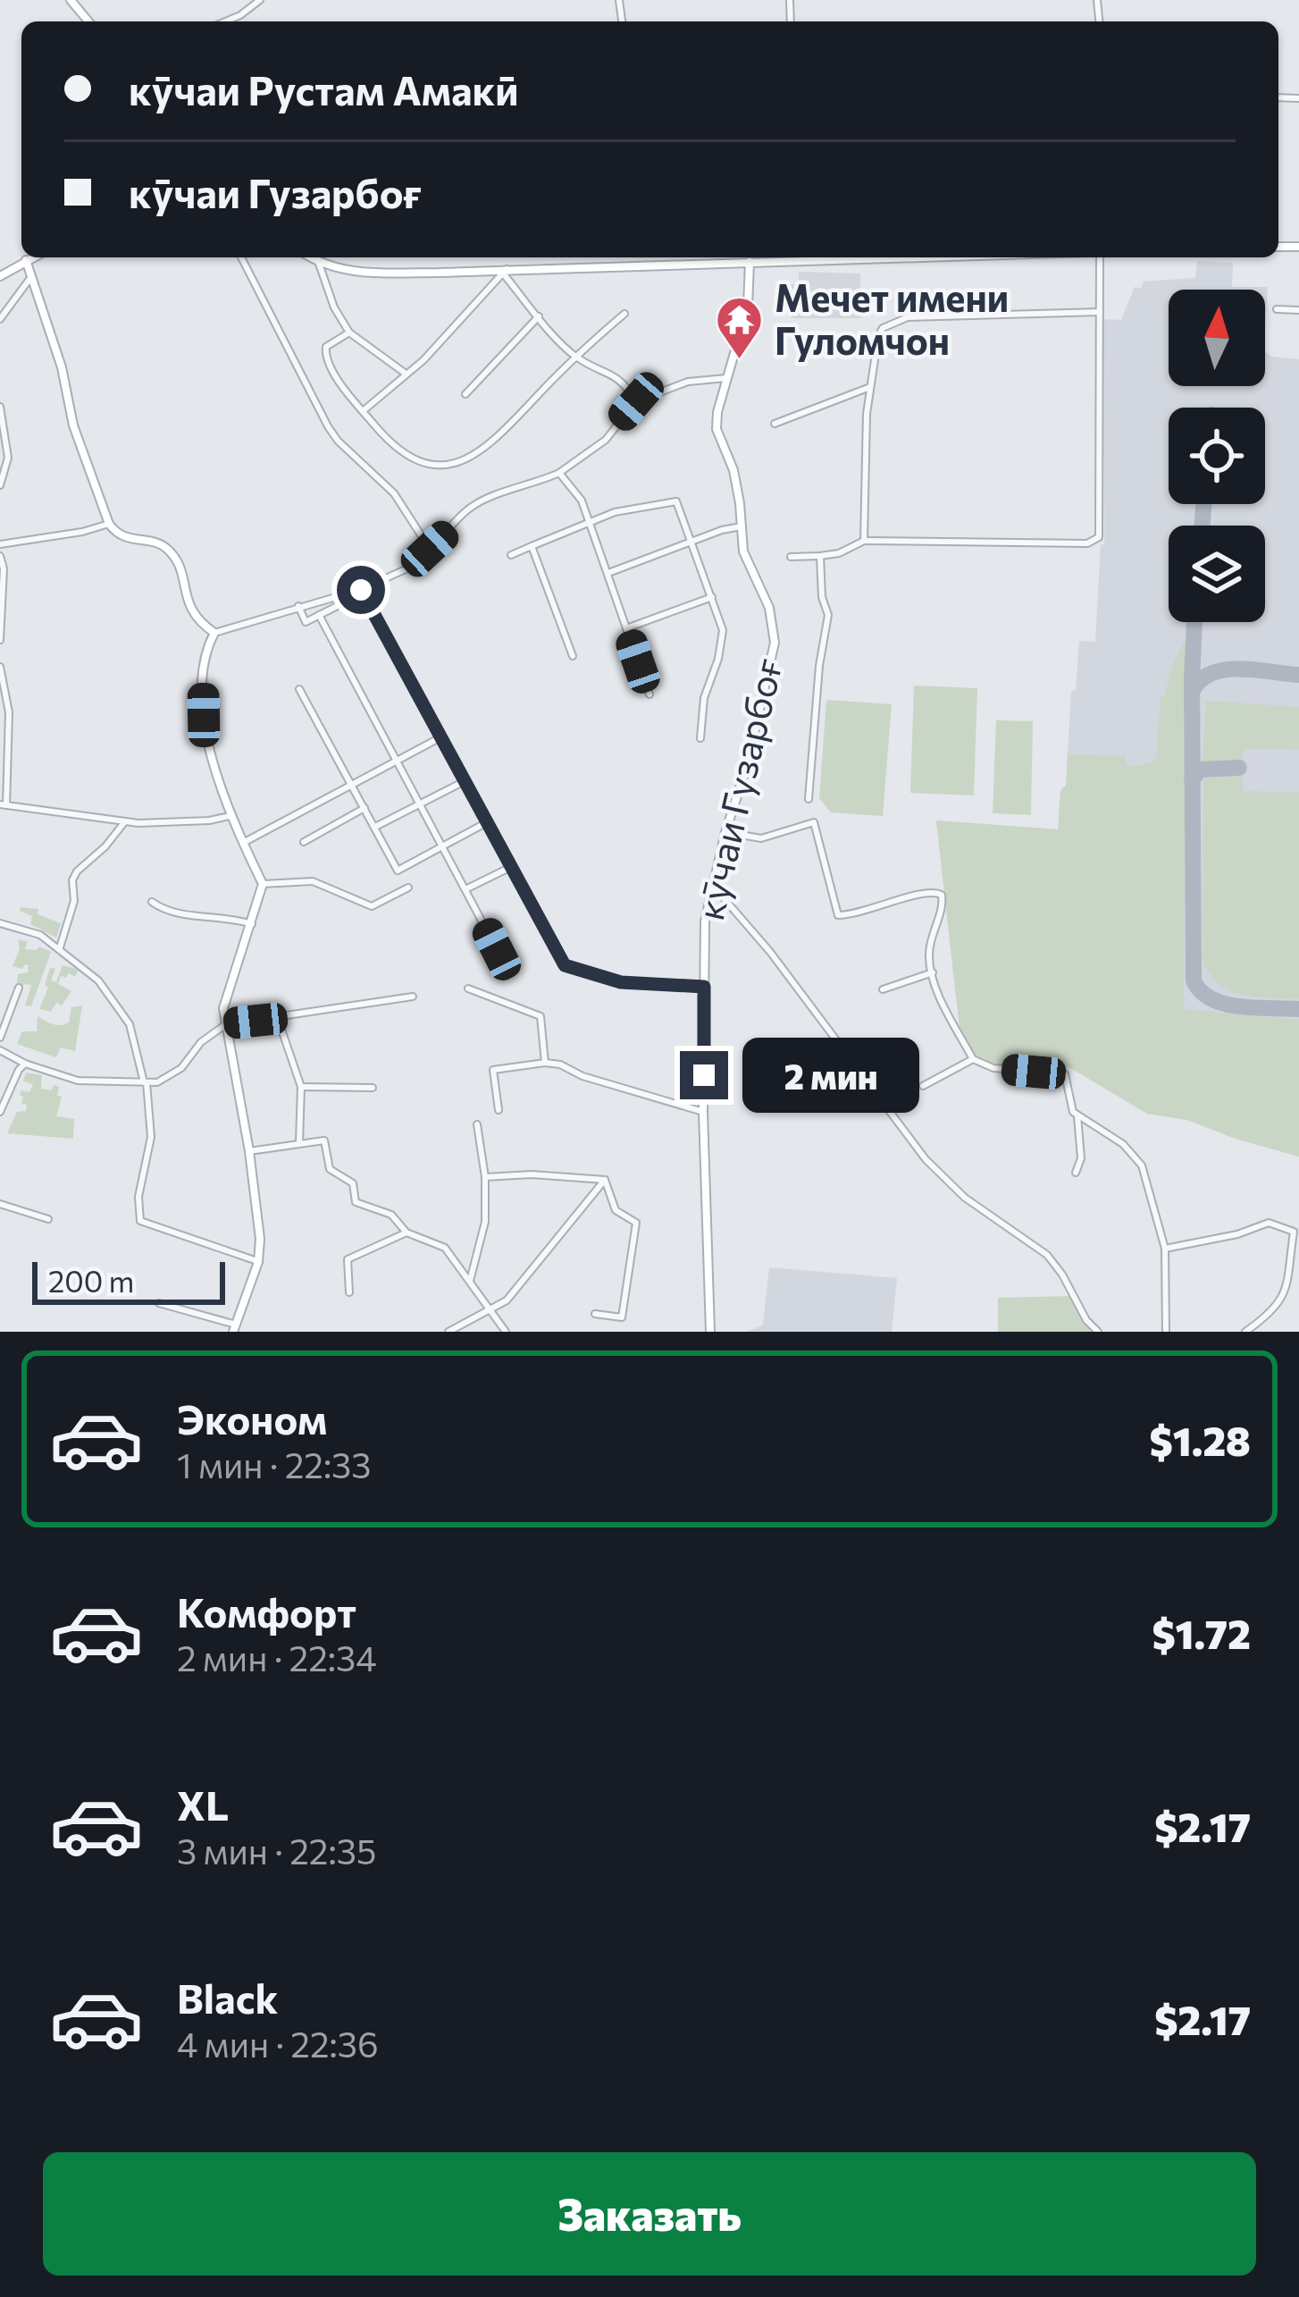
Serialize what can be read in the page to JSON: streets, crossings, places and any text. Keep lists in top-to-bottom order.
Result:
{
  "streets": {
    "street": ["кӯчаи Гузарбоғ"]
  },
  "places": {
    "temple": ["Мечет имени Гуломчон"]
  },
  "scale_bar": "200 m",
  "north": "top",
  "page": {
    "banner": ["кӯчаи Рустам Амакӣ", "кӯчаи Гузарбоғ"],
    "bubble": "2 мин",
    "scale": "200 m",
    "list": [
      {
        "name": "Эконом",
        "note": "1 мин · 22:33",
        "value": "$1.28"
      },
      {
        "name": "Комфорт",
        "note": "2 мин · 22:34",
        "value": "$1.72"
      },
      {
        "name": "XL",
        "note": "3 мин · 22:35",
        "value": "$2.17"
      },
      {
        "name": "Black",
        "note": "4 мин · 22:36",
        "value": "$2.17"
      }
    ],
    "buttons": "Заказать"
  }
}
